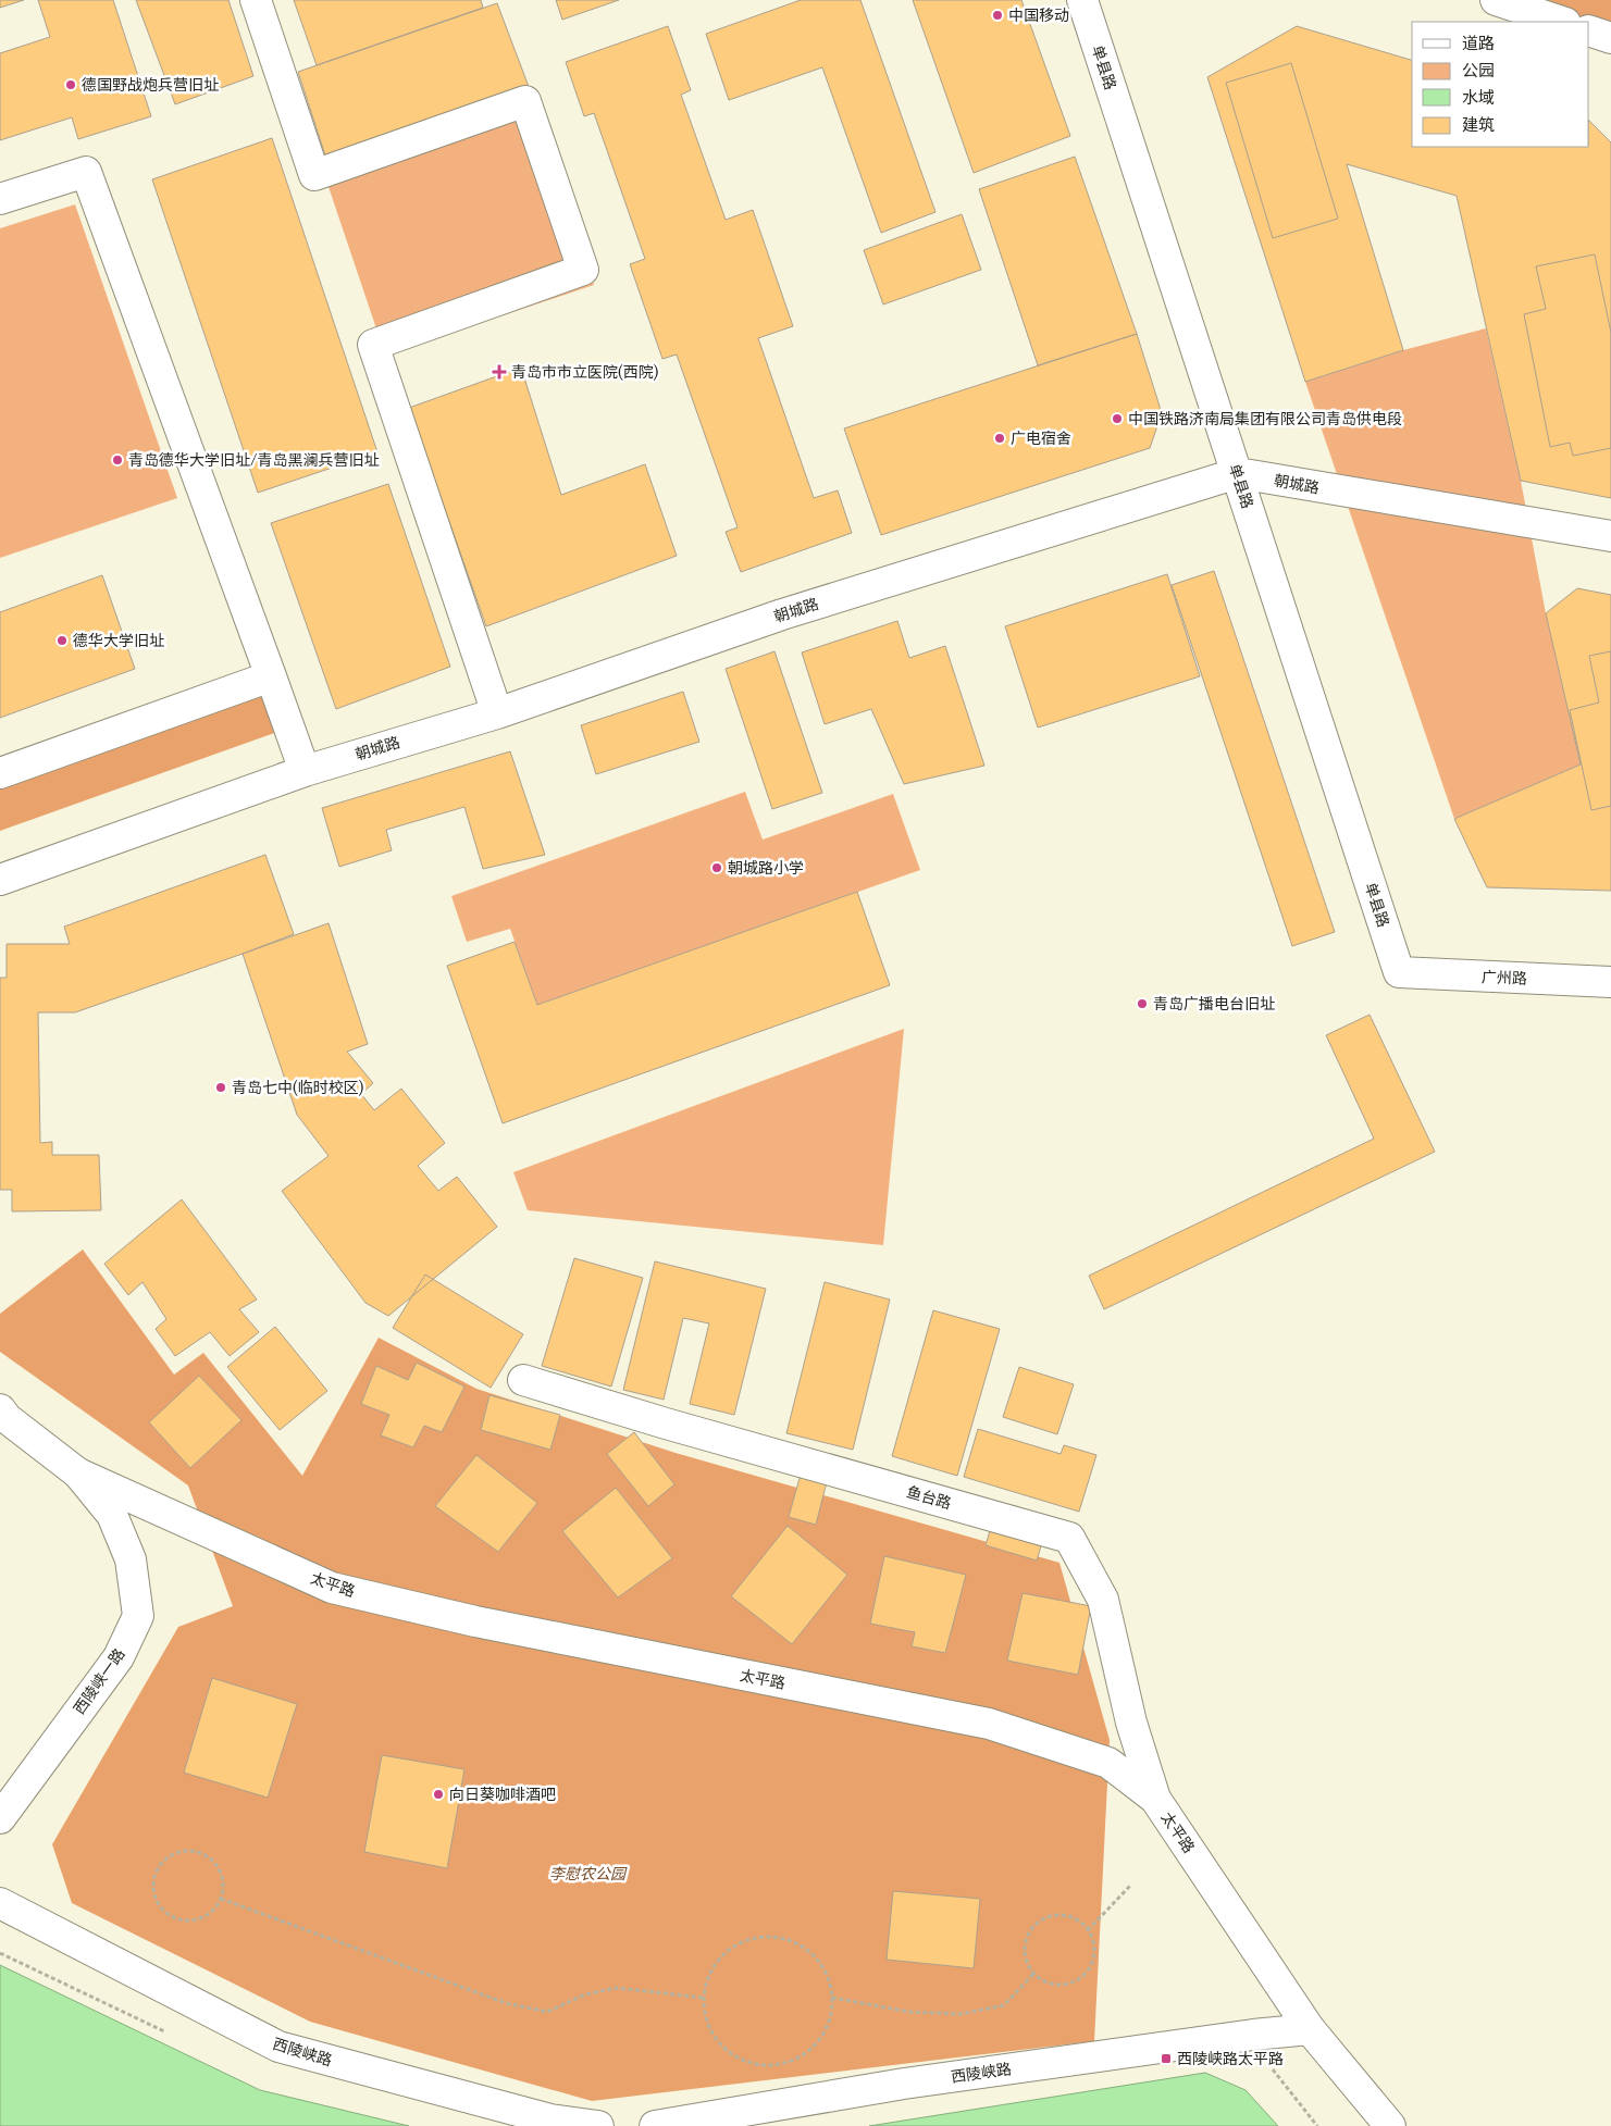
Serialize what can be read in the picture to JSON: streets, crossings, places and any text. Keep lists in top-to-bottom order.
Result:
{
  "streets": {
    "street": [
      "单县路",
      "朝城路",
      "广州路",
      "鱼台路",
      "太平路",
      "西陵峡一路",
      "西陵峡路"
    ]
  },
  "crossings": [
    ["单县路", "朝城路"],
    ["单县路", "广州路"],
    ["鱼台路", "太平路"],
    ["太平路", "西陵峡一路"],
    ["太平路", "西陵峡路"]
  ],
  "parks": ["李慰农公园"],
  "places": {
    "other": [
      "中国移动",
      "德国野战炮兵营旧址",
      "中国铁路济南局集团有限公司青岛供电段",
      "广电宿舍",
      "青岛德华大学旧址/青岛黑澜兵营旧址",
      "德华大学旧址",
      "朝城路小学",
      "青岛广播电台旧址",
      "青岛七中(临时校区)",
      "向日葵咖啡酒吧"
    ],
    "health": ["青岛市市立医院(西院)"],
    "transit": ["西陵峡路太平路"]
  },
  "legend": [
    "道路",
    "公园",
    "水域",
    "建筑"
  ]
}
